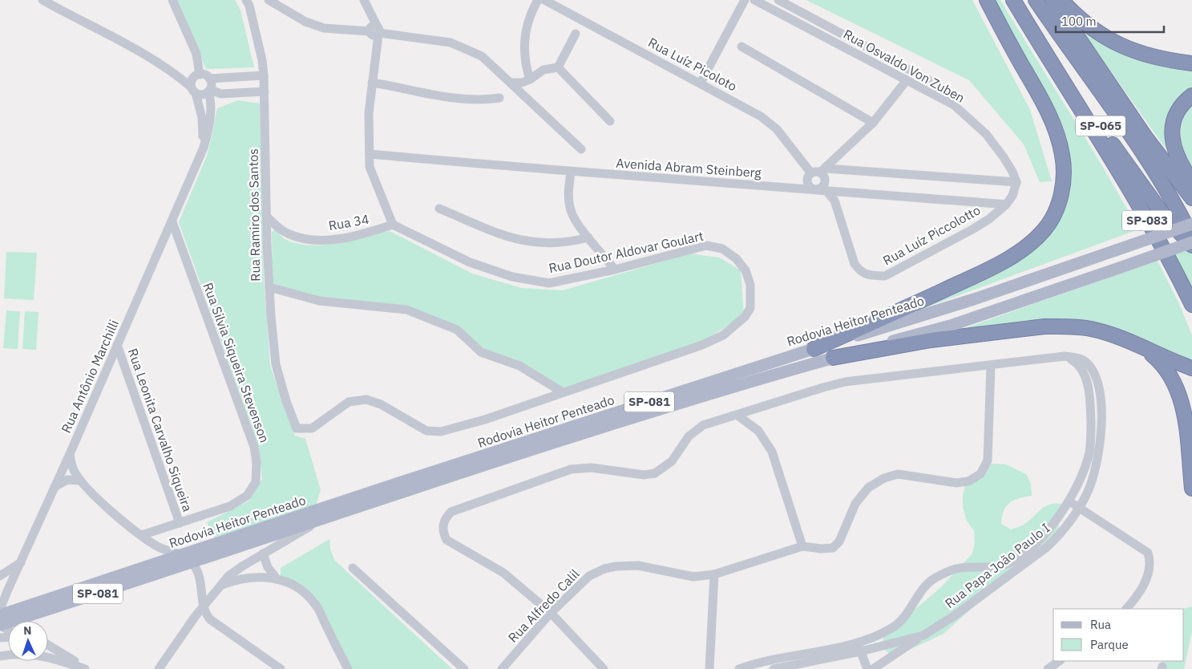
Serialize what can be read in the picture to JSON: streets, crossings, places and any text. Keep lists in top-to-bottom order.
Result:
{
  "streets": {
    "highway": ["SP-065", "SP-083"],
    "main road": ["Rodovia Heitor Penteado", "SP-081"],
    "street": [
      "Rua Luíz Picoloto",
      "Rua Osvaldo Von Zuben",
      "Avenida Abram Steinberg",
      "Rua Ramiro dos Santos",
      "Rua 34",
      "Rua Luíz Piccolotto",
      "Rua Doutor Aldovar Goulart",
      "Rua Silvia Siqueira Stevenson",
      "Rua Antônio Marchilli",
      "Rua Leonita Carvalho Siqueira",
      "Rua Papa João Paulo I",
      "Rua Alfredo Calil"
    ]
  },
  "crossings": [
    ["Rua Luíz Picoloto", "Rua Luíz Piccolotto"],
    ["Avenida Abram Steinberg", "Rua Luíz Piccolotto"],
    ["Rua Ramiro dos Santos", "Rua 34"],
    ["Rua Ramiro dos Santos", "Rua Doutor Aldovar Goulart"],
    ["Rua 34", "Rua Doutor Aldovar Goulart"],
    ["Rodovia Heitor Penteado", "Rua Antônio Marchilli"],
    ["Rua Silvia Siqueira Stevenson", "Rua Antônio Marchilli"],
    ["Rua Silvia Siqueira Stevenson", "Rua Leonita Carvalho Siqueira"],
    ["Rua Antônio Marchilli", "Rua Leonita Carvalho Siqueira"]
  ],
  "legend": ["Rua", "Parque"],
  "scale_bar": "100 m",
  "north": "top"
}
